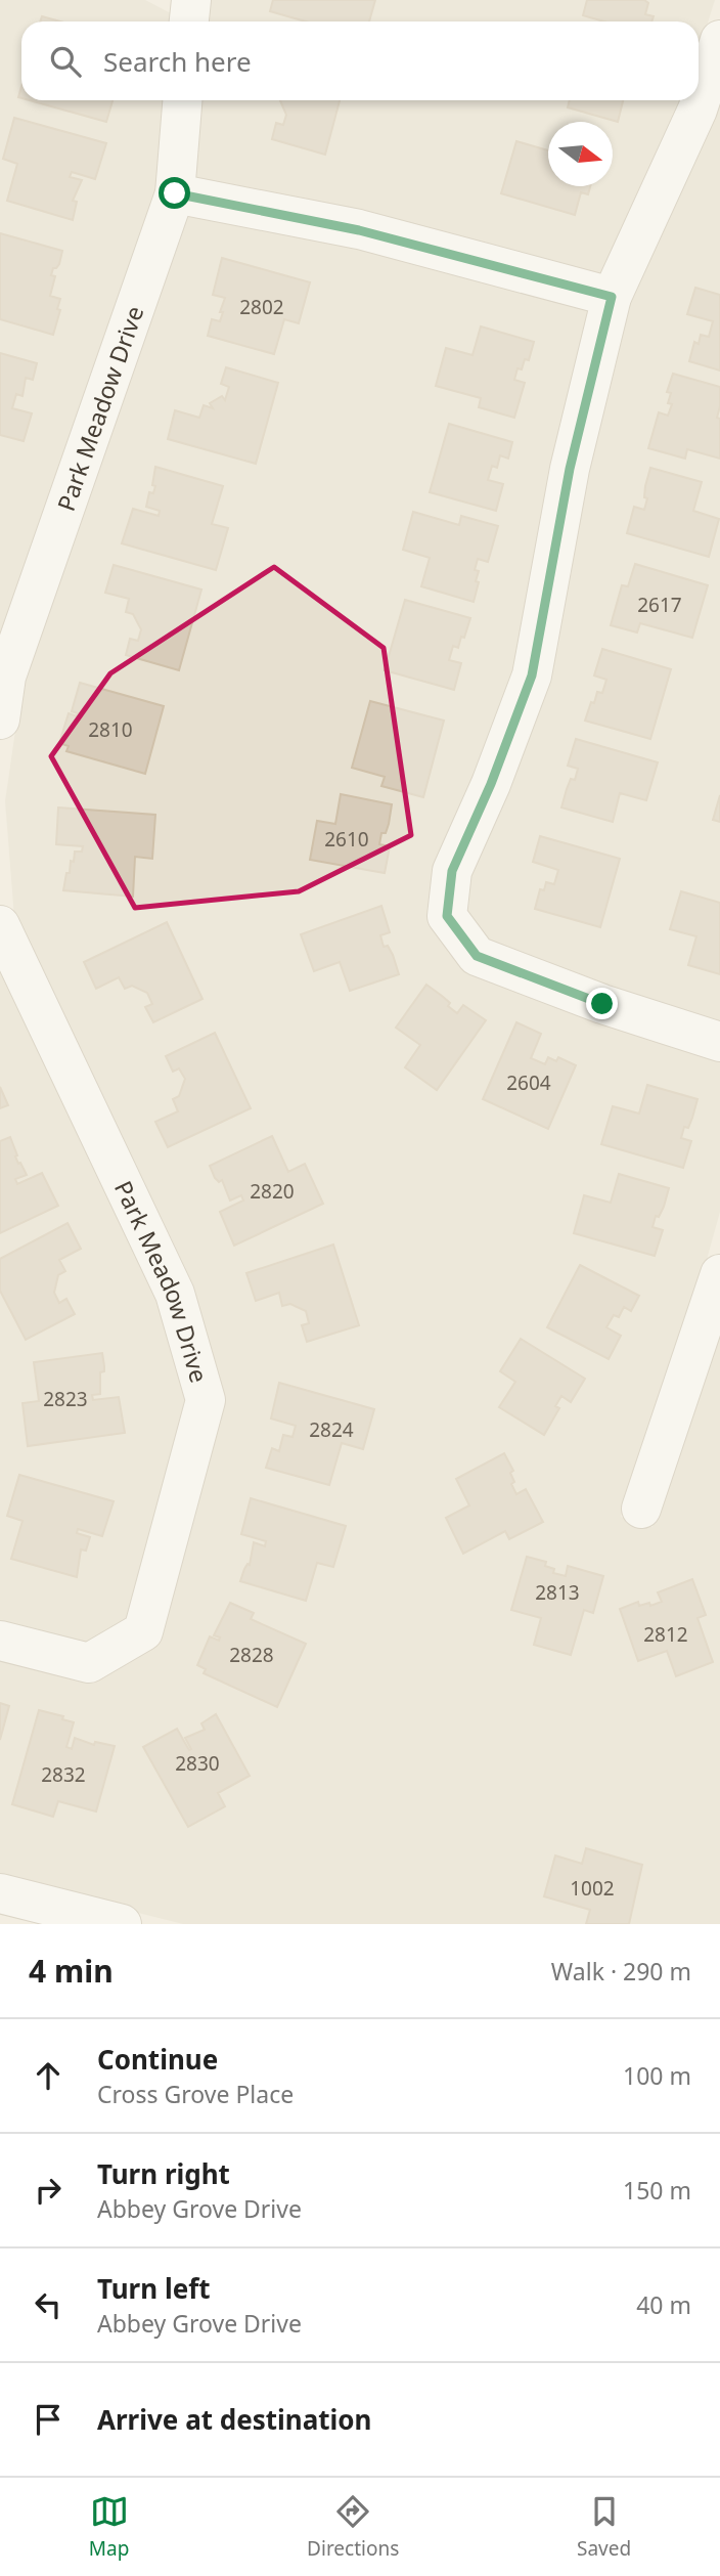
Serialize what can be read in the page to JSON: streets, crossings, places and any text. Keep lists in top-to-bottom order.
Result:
{
  "streets": {
    "street": ["Park Meadow Drive"]
  },
  "house_numbers": [
    "2802",
    "2617",
    "2810",
    "2610",
    "2604",
    "2820",
    "2823",
    "2824",
    "2813",
    "2812",
    "2828",
    "2830",
    "2832",
    "1002"
  ],
  "north": "right",
  "page": {
    "search": "Search here",
    "heading": ["4 min", "Walk · 290 m"],
    "list": [
      ["Continue", "Cross Grove Place", "100 m"],
      ["Turn right", "Abbey Grove Drive", "150 m"],
      ["Turn left", "Abbey Grove Drive", "40 m"],
      "Arrive at destination"
    ],
    "nav": ["Map", "Directions", "Saved"]
  }
}
